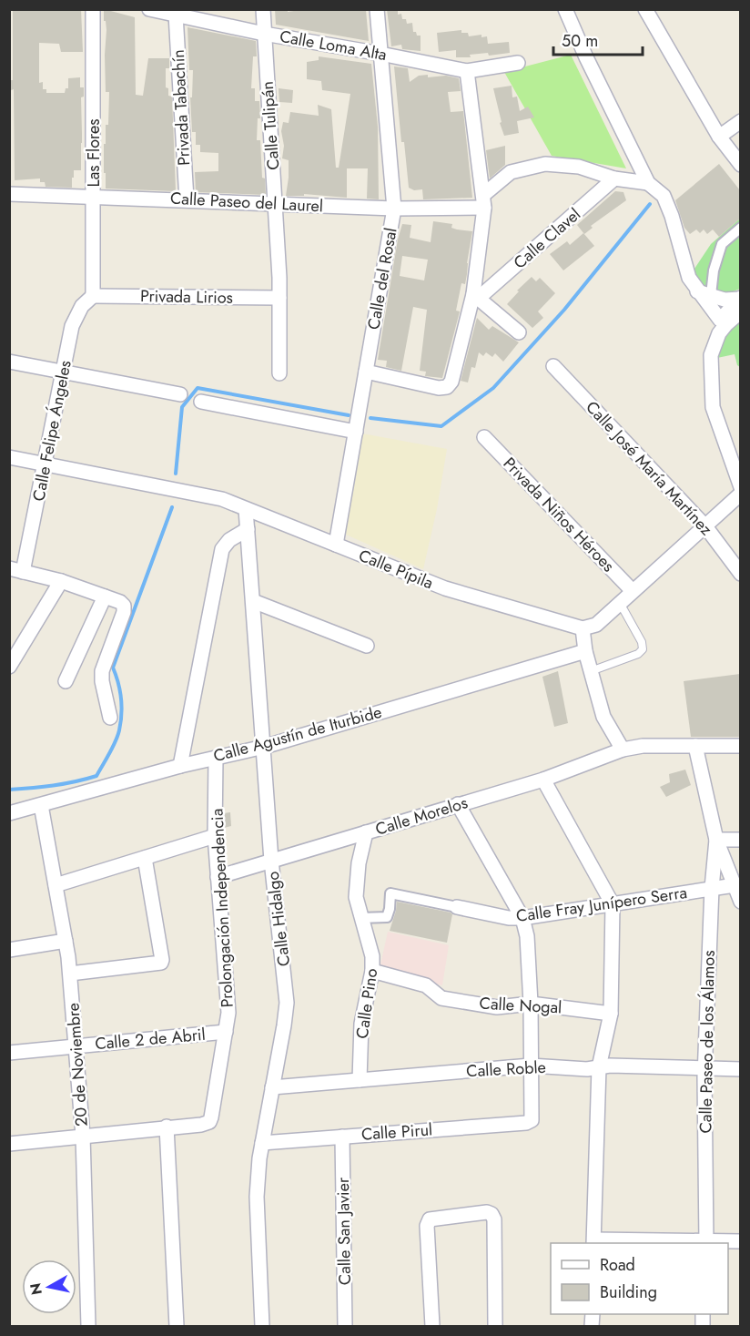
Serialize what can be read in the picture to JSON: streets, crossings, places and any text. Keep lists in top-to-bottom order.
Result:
{
  "streets": {
    "street": [
      "Calle Loma Alta",
      "Privada Tabachín",
      "Calle Tulipán",
      "Las Flores",
      "Calle Paseo del Laurel",
      "Calle Clavel",
      "Calle del Rosal",
      "Privada Lirios",
      "Calle Felipe Ángeles",
      "Calle José María Martínez",
      "Privada Niños Héroes",
      "Calle Pípila",
      "Calle Agustín de Iturbide",
      "Calle Morelos",
      "Calle Fray Junípero Serra",
      "Prolongación Independencia",
      "Calle Hidalgo",
      "Calle Pino",
      "Calle Nogal",
      "Calle 2 de Abril",
      "Calle Paseo de los Álamos",
      "20 de Noviembre",
      "Calle Roble",
      "Calle Pirul",
      "Calle San Javier"
    ]
  },
  "crossings": [
    ["Calle Loma Alta", "Privada Tabachín"],
    ["Calle Loma Alta", "Calle Tulipán"],
    ["Calle Loma Alta", "Calle del Rosal"],
    ["Privada Tabachín", "Calle Paseo del Laurel"],
    ["Calle Tulipán", "Calle Paseo del Laurel"],
    ["Calle Tulipán", "Privada Lirios"],
    ["Las Flores", "Calle Paseo del Laurel"],
    ["Las Flores", "Privada Lirios"],
    ["Las Flores", "Calle Felipe Ángeles"],
    ["Calle Paseo del Laurel", "Calle del Rosal"],
    ["Calle del Rosal", "Calle Pípila"],
    ["Privada Lirios", "Calle Felipe Ángeles"],
    ["Calle Felipe Ángeles", "Calle Pípila"],
    ["Calle Pípila", "Calle Hidalgo"],
    ["Calle Agustín de Iturbide", "Prolongación Independencia"],
    ["Calle Agustín de Iturbide", "Calle Hidalgo"],
    ["Calle Agustín de Iturbide", "20 de Noviembre"],
    ["Calle Morelos", "Prolongación Independencia"],
    ["Calle Morelos", "Calle Hidalgo"],
    ["Calle Morelos", "Calle Pino"],
    ["Calle Fray Junípero Serra", "Calle Pino"],
    ["Calle Fray Junípero Serra", "Calle Paseo de los Álamos"],
    ["Prolongación Independencia", "Calle 2 de Abril"],
    ["Calle Hidalgo", "Calle Roble"],
    ["Calle Hidalgo", "Calle Pirul"],
    ["Calle Pino", "Calle Nogal"],
    ["Calle Pino", "Calle Roble"],
    ["Calle 2 de Abril", "20 de Noviembre"],
    ["Calle Paseo de los Álamos", "Calle Roble"],
    ["Calle Roble", "Calle Pirul"],
    ["Calle Pirul", "Calle San Javier"]
  ],
  "legend": ["Road", "Building"],
  "scale_bar": "50 m",
  "north": "left"
}
